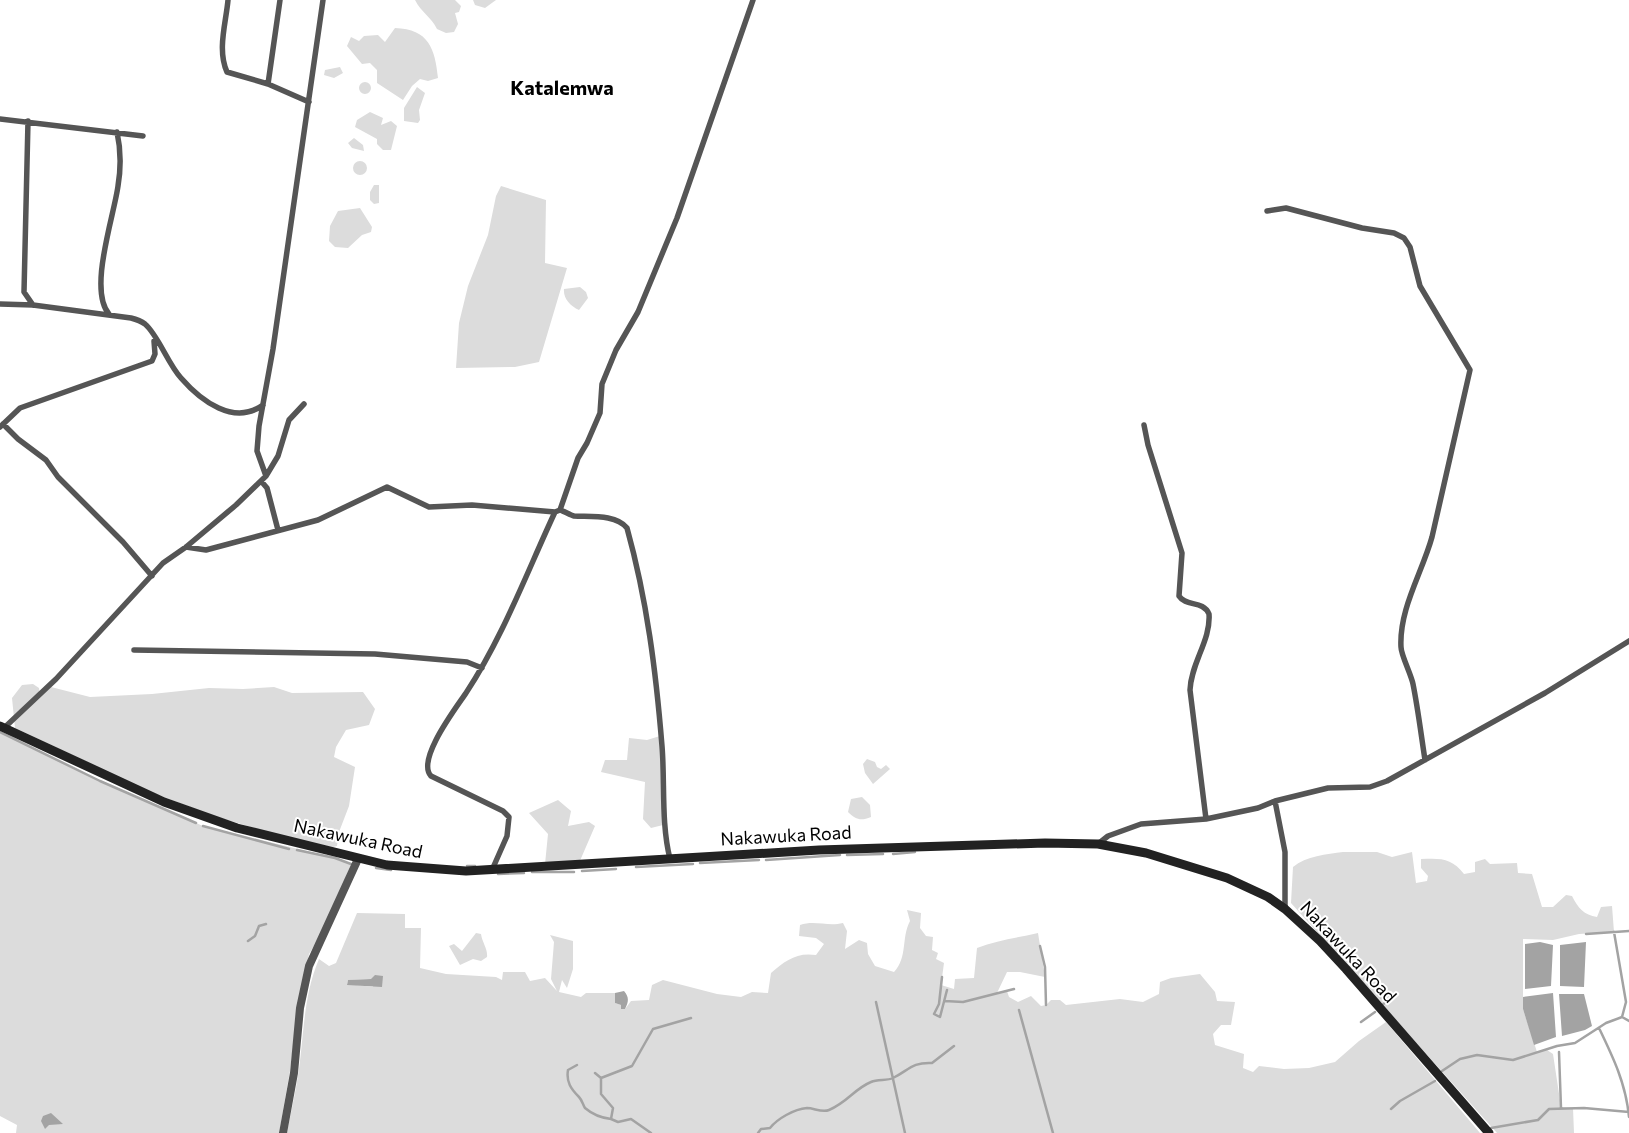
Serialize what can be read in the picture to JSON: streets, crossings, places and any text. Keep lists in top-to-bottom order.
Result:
{
  "streets": {
    "main road": ["Nakawuka Road"]
  },
  "districts": ["Katalemwa"]
}
